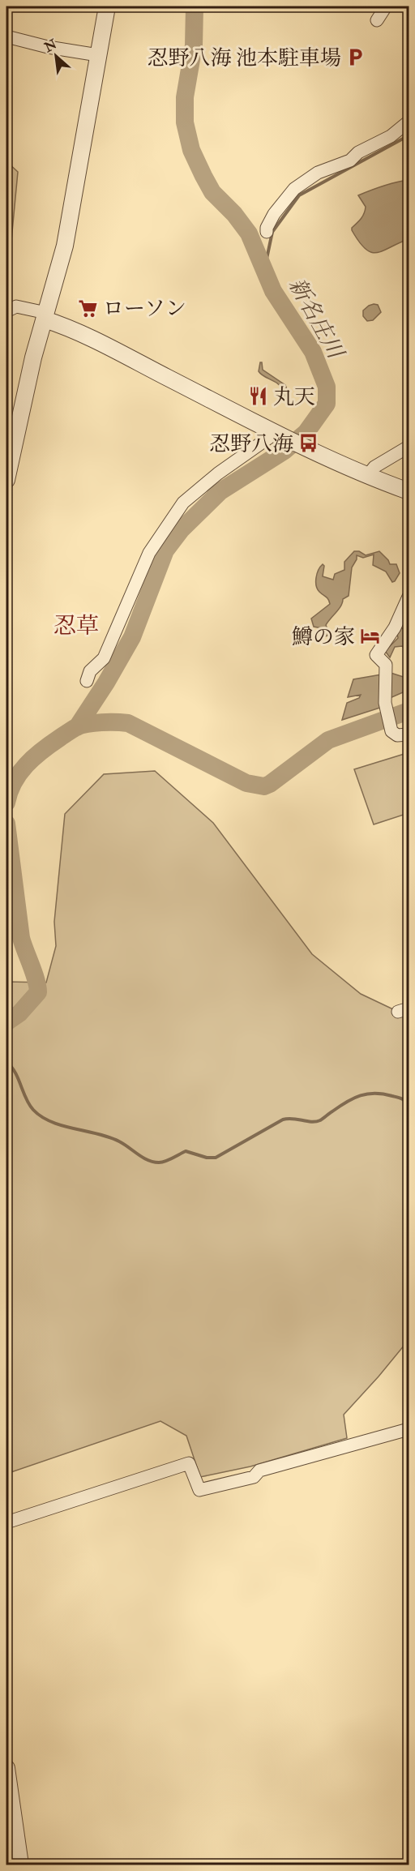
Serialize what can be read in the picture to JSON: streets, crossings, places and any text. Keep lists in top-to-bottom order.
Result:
{
  "districts": ["忍草"],
  "water": ["新名庄川"],
  "places": {
    "parking": ["忍野八海 池本駐車場"],
    "supermarket": ["ローソン"],
    "restaurant": ["丸天"],
    "bus stop": ["忍野八海"],
    "hotel": ["鱒の家"]
  },
  "north": "top left"
}
